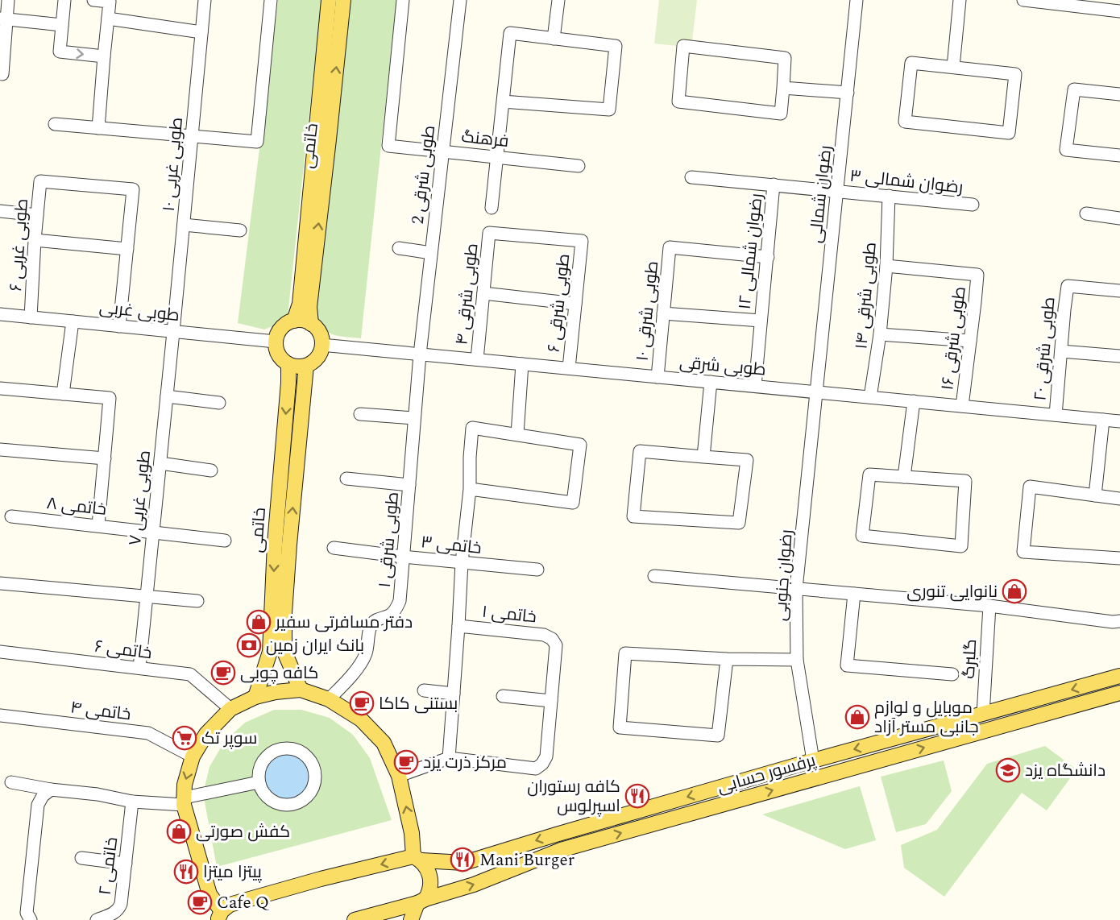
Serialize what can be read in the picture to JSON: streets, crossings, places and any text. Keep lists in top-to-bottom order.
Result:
{
  "streets": {
    "main road": ["خاتمی", "پرفسور حسابی"],
    "street": [
      "فرهنگ",
      "طوبی غربی ۱۰",
      "طوبی شرقی 2",
      "رضوان شمالی ۳",
      "رضوان شمالی",
      "طوبی غربی ۶",
      "رضوان شمالی ۱۲",
      "طوبی شرقی ۴",
      "طوبی شرقی ۱۴",
      "طوبی شرقی ۶",
      "طوبی غربی",
      "طوبی شرقی ۱۰",
      "طوبی شرقی ۱۶",
      "طوبی شرقی ۲۰",
      "طوبی شرقی",
      "طوبی غربی ۷",
      "خاتمی ۸",
      "طوبی شرقی ۱",
      "خاتمی ۳",
      "رضوان جنوبی",
      "خاتمی ۱",
      "خاتمی ۶",
      "گلبرگ",
      "خاتمی ۴",
      "خاتمی ۲"
    ]
  },
  "crossings": [
    ["فرهنگ", "طوبی شرقی 2"],
    ["خاتمی", "طوبی غربی"],
    ["خاتمی", "طوبی شرقی"],
    ["طوبی غربی ۱۰", "طوبی غربی"],
    ["طوبی غربی ۱۰", "طوبی غربی ۷"],
    ["طوبی شرقی 2", "طوبی شرقی"],
    ["طوبی شرقی 2", "طوبی شرقی ۱"],
    ["رضوان شمالی ۳", "رضوان شمالی"],
    ["رضوان شمالی ۳", "رضوان شمالی ۱۲"],
    ["رضوان شمالی ۳", "طوبی شرقی ۱۴"],
    ["رضوان شمالی", "طوبی شرقی"],
    ["رضوان شمالی", "رضوان جنوبی"],
    ["طوبی غربی ۶", "طوبی غربی"],
    ["رضوان شمالی ۱۲", "طوبی شرقی ۱۰"],
    ["رضوان شمالی ۱۲", "طوبی شرقی"],
    ["طوبی شرقی ۴", "طوبی شرقی ۶"],
    ["طوبی شرقی ۴", "طوبی شرقی"],
    ["طوبی شرقی ۱۴", "طوبی شرقی ۱۶"],
    ["طوبی شرقی ۱۴", "طوبی شرقی"],
    ["طوبی شرقی ۶", "طوبی شرقی"],
    ["طوبی غربی", "طوبی شرقی"],
    ["طوبی غربی", "طوبی غربی ۷"],
    ["طوبی شرقی ۱۰", "طوبی شرقی"],
    ["طوبی شرقی ۱۶", "طوبی شرقی"],
    ["طوبی شرقی ۲۰", "طوبی شرقی"],
    ["طوبی شرقی", "طوبی شرقی ۱"],
    ["طوبی شرقی", "رضوان جنوبی"],
    ["طوبی غربی ۷", "خاتمی ۸"],
    ["طوبی غربی ۷", "خاتمی ۶"],
    ["طوبی شرقی ۱", "خاتمی ۳"],
    ["رضوان جنوبی", "پرفسور حسابی"],
    ["گلبرگ", "پرفسور حسابی"]
  ],
  "places": {
    "shop": [
      "نانوایی تنوری",
      "دفتر مسافرتی سفیر",
      "موبایل و لوازم جانبی مستر آزاد",
      "کفش صورتی"
    ],
    "bank": ["بانک ایران زمین"],
    "cafe": [
      "کافه چوبی",
      "بستنی کاکا",
      "مرکز ذرت یزد",
      "Cafe Q"
    ],
    "supermarket": ["سوپر تک"],
    "school or university": ["دانشگاه یزد"],
    "restaurant": ["کافه رستوران اسپرلوس", "Mani Burger", "پیتزا میتزا"]
  }
}
